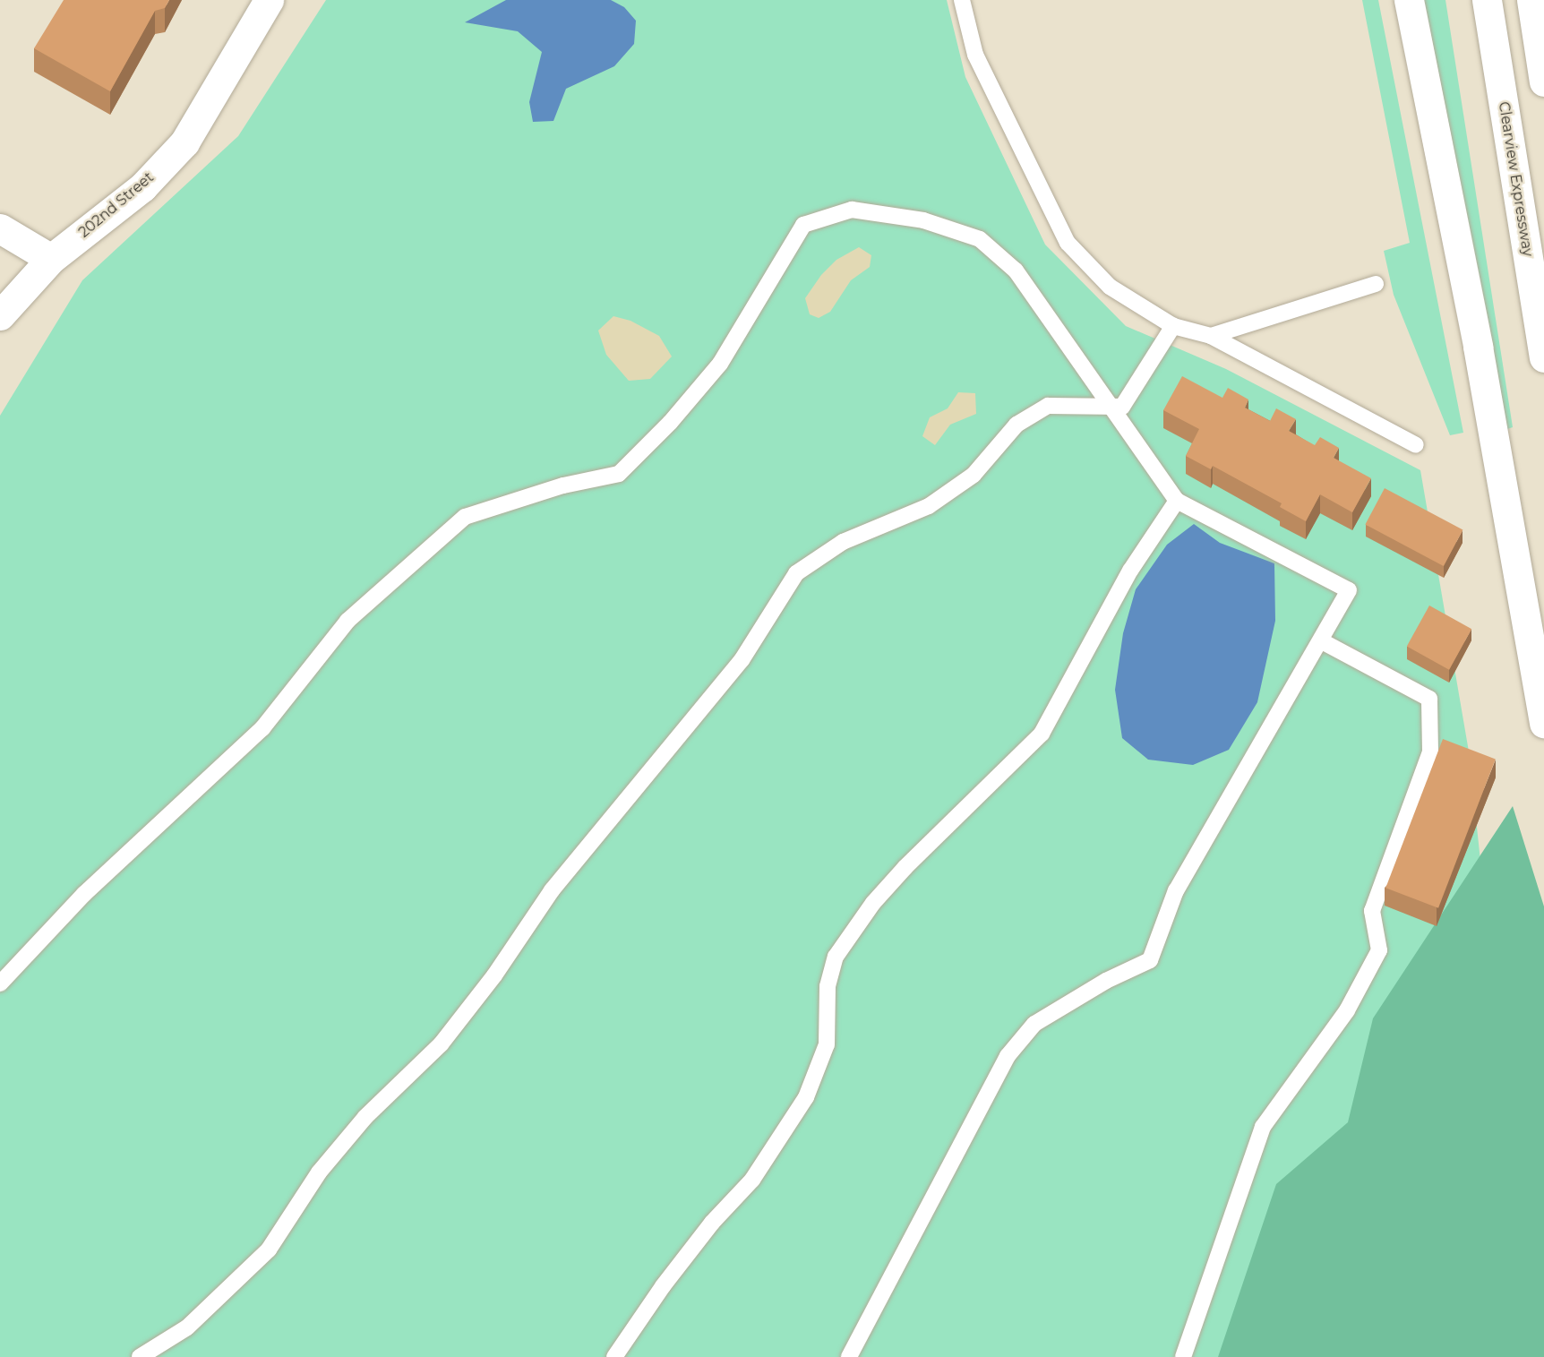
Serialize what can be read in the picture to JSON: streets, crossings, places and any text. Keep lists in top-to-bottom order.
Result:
{
  "streets": {
    "main road": ["Clearview Expressway", "202nd Street"]
  }
}
